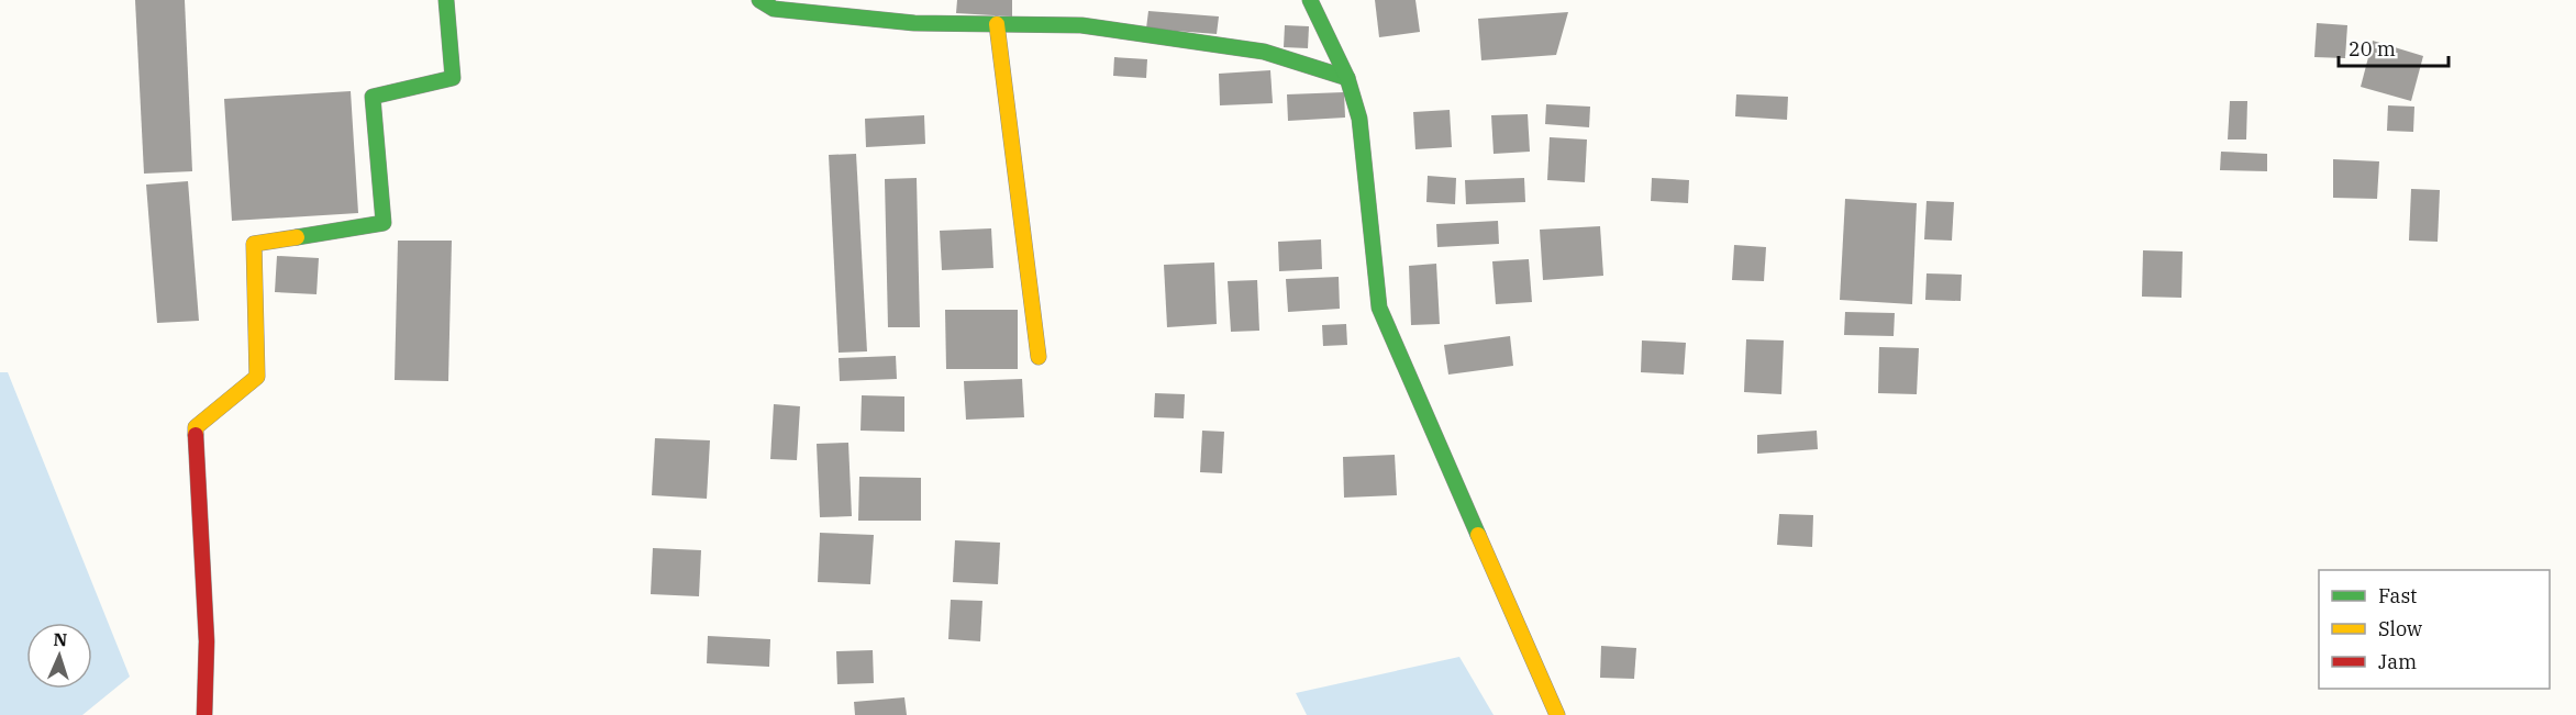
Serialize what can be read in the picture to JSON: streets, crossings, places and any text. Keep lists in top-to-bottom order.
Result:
{
  "legend": ["Fast", "Slow", "Jam"],
  "scale_bar": "20 m",
  "north": "top"
}
